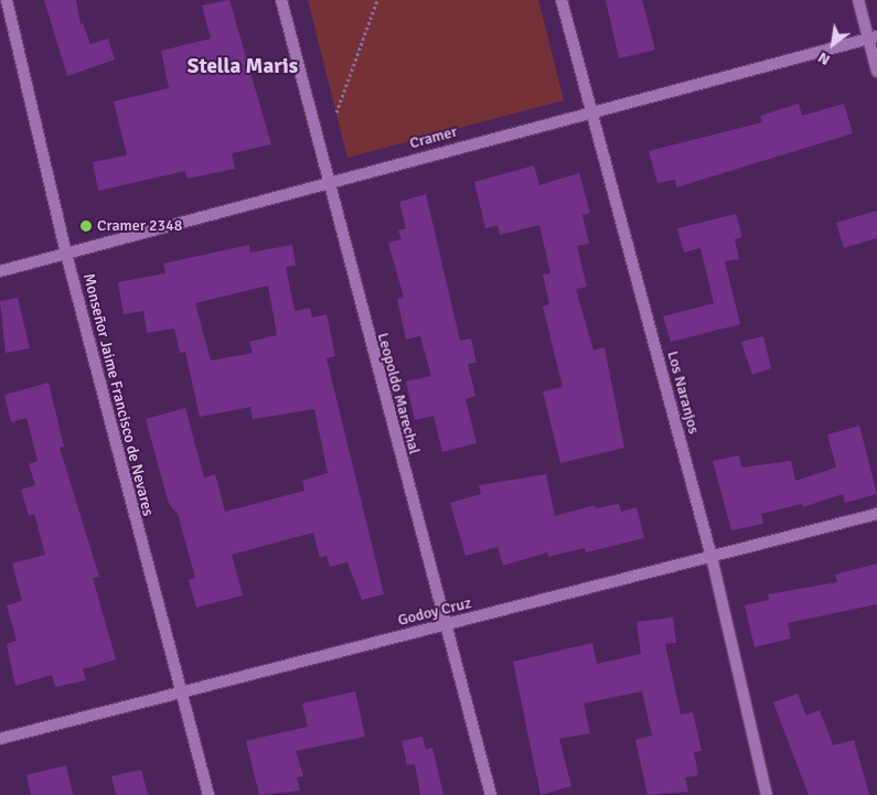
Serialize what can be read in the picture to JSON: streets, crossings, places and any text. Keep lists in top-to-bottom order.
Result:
{
  "streets": {
    "street": [
      "Cramer",
      "Los Naranjos",
      "Leopoldo Marechal",
      "Monseñor Jaime Francisco de Nevares",
      "Godoy Cruz"
    ]
  },
  "crossings": [
    ["Cramer", "Los Naranjos"],
    ["Cramer", "Leopoldo Marechal"],
    ["Cramer", "Monseñor Jaime Francisco de Nevares"],
    ["Los Naranjos", "Godoy Cruz"],
    ["Leopoldo Marechal", "Godoy Cruz"],
    ["Monseñor Jaime Francisco de Nevares", "Godoy Cruz"]
  ],
  "districts": ["Stella Maris"],
  "places": ["Cramer 2348"],
  "north": "bottom left"
}
